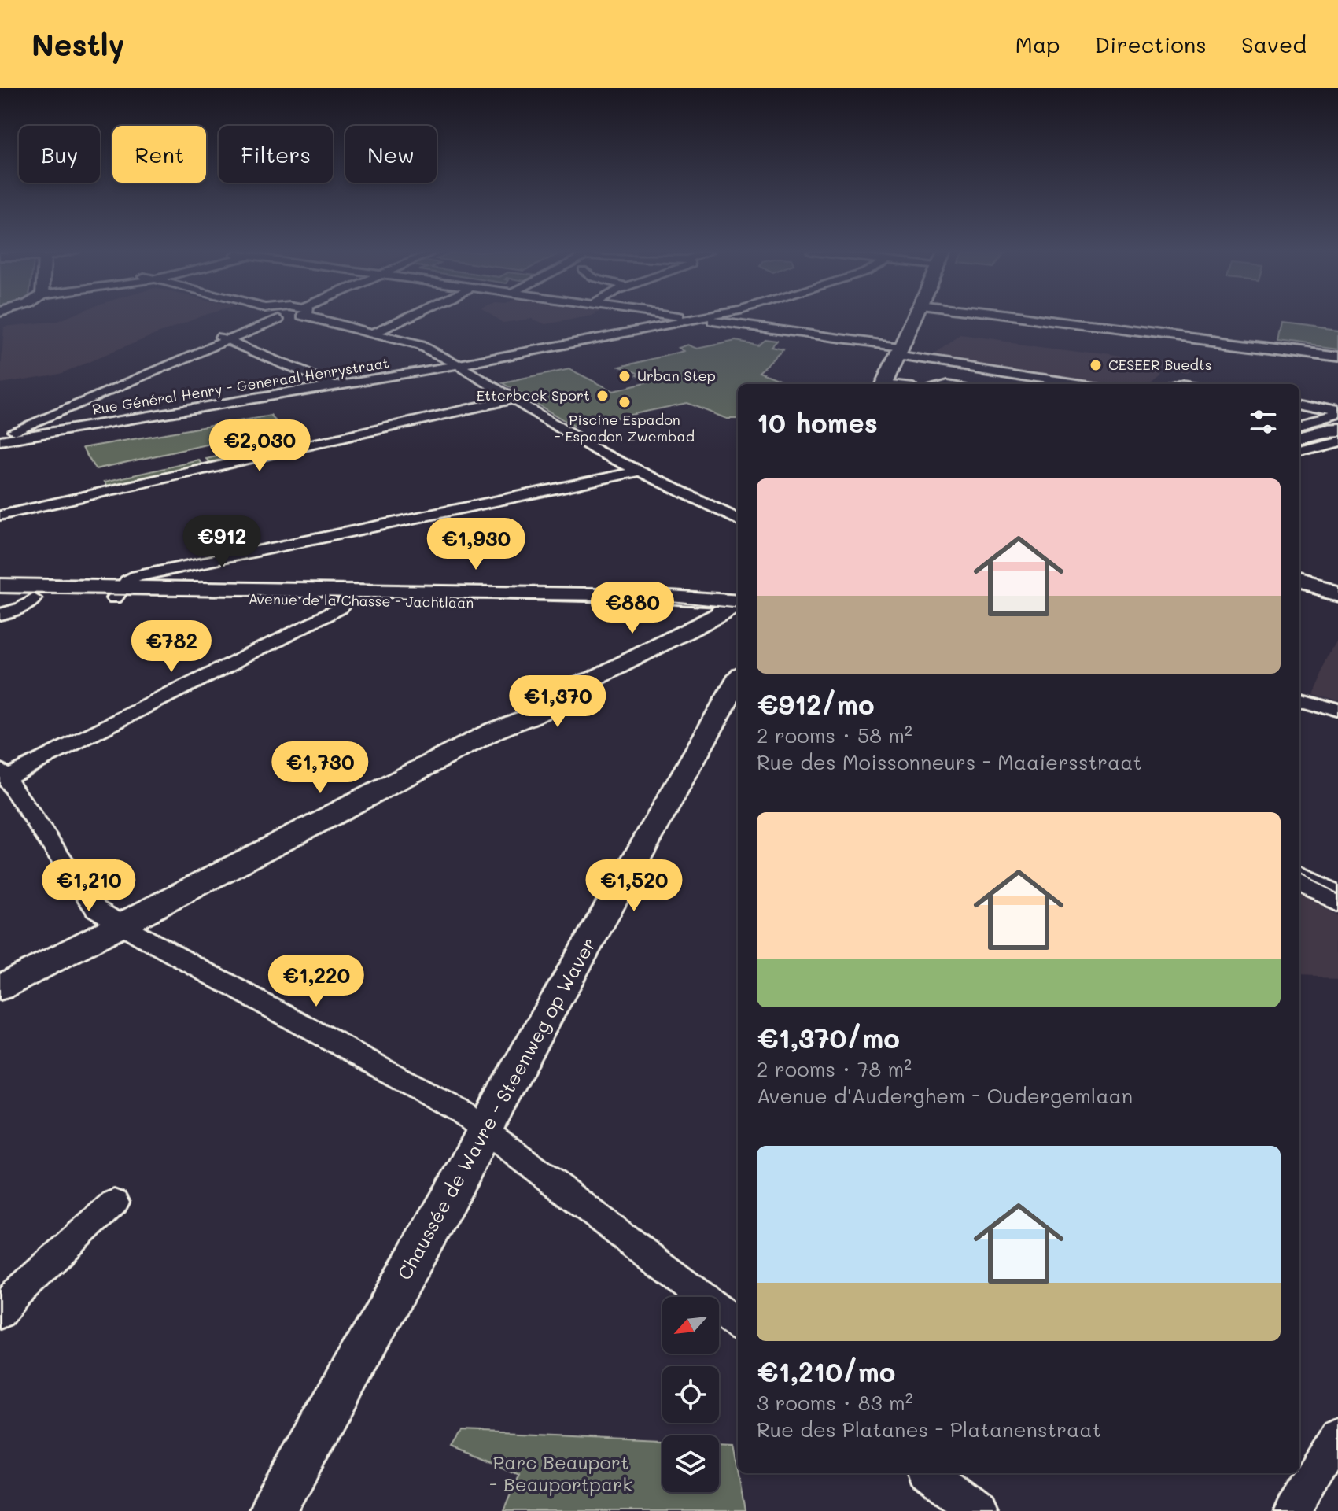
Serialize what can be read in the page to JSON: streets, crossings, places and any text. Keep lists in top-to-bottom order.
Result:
{
  "streets": {
    "street": ["Rue Général Henry - Generaal Henrystraat", "Avenue de la Chasse - Jachtlaan", "Chaussée de Wavre - Steenweg op Waver"]
  },
  "parks": ["Parc Beauport - Beauportpark"],
  "places": [
    "CESEER Buedts",
    "Urban Step",
    "Etterbeek Sport",
    "Piscine Espadon - Espadon Zwembad"
  ],
  "north": "bottom left",
  "page": {
    "header": "Nestly",
    "nav": ["Map", "Directions", "Saved"],
    "chip": [
      "Buy",
      "Rent",
      "Filters",
      "New"
    ],
    "heading": "10 homes",
    "price": [
      "€2,030",
      "€912",
      "€1,930",
      "€880",
      "€782",
      "€1,370",
      "€1,730",
      "€1,210",
      "€1,520",
      "€1,220"
    ],
    "list": [
      {
        "name": "€912/mo",
        "note": "2 rooms · 58 m² · Rue des Moissonneurs - Maaiersstraat"
      },
      {
        "name": "€1,370/mo",
        "note": "2 rooms · 78 m² · Avenue d'Auderghem - Oudergemlaan"
      },
      {
        "name": "€1,210/mo",
        "note": "3 rooms · 83 m² · Rue des Platanes - Platanenstraat"
      }
    ]
  }
}
